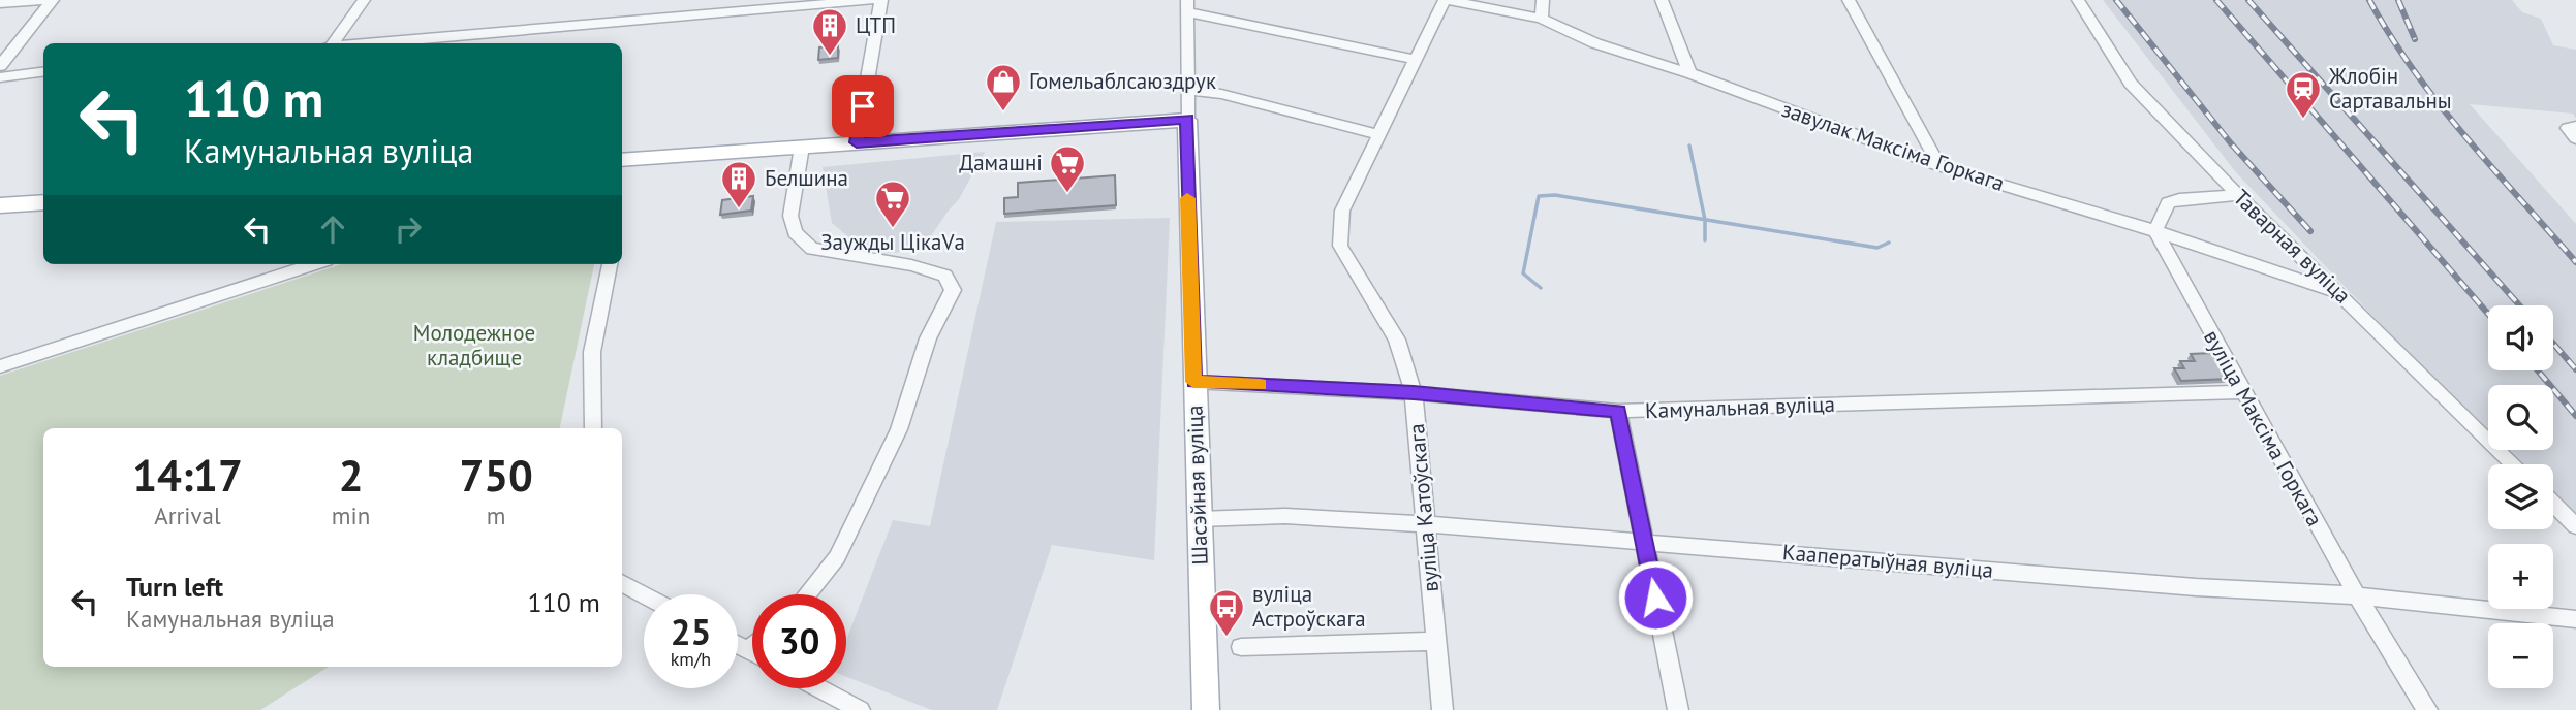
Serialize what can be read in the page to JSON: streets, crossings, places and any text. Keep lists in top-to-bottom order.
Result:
{
  "streets": {
    "main road": ["Шасэйная вуліца"],
    "street": [
      "завулак Максіма Горкага",
      "Таварная вуліца",
      "Камунальная вуліца",
      "вуліца Максіма Горкага",
      "вуліца Катоўскага",
      "Кааператыўная вуліца"
    ]
  },
  "crossings": [
    ["завулак Максіма Горкага", "Таварная вуліца"],
    ["завулак Максіма Горкага", "вуліца Максіма Горкага"],
    ["завулак Максіма Горкага", "вуліца Катоўскага"],
    ["Камунальная вуліца", "вуліца Максіма Горкага"],
    ["Камунальная вуліца", "Шасэйная вуліца"],
    ["Камунальная вуліца", "вуліца Катоўскага"],
    ["вуліца Максіма Горкага", "Кааператыўная вуліца"],
    ["Шасэйная вуліца", "Кааператыўная вуліца"],
    ["вуліца Катоўскага", "Кааператыўная вуліца"]
  ],
  "parks": ["Молодежное кладбище"],
  "places": {
    "building": ["ЦТП", "Белшина"],
    "shop": ["Гомельаблсаюздрук"],
    "station": ["Жлобін Сартавальны"],
    "supermarket": ["Дамашні", "Заужды ЦікаVа"],
    "bus stop": ["вуліца Астроўскага"]
  },
  "page": {
    "turn": ["110 m", "Камунальная вуліца"],
    "map_buttons": ["+", "−"],
    "eta": [
      "14:17",
      "Arrival",
      "2",
      "min",
      "750",
      "m"
    ],
    "list": [
      {
        "name": "Turn left",
        "note": "Камунальная вуліца",
        "value": "110 m"
      }
    ],
    "speed": "25 km/h",
    "limit": "30"
  }
}
